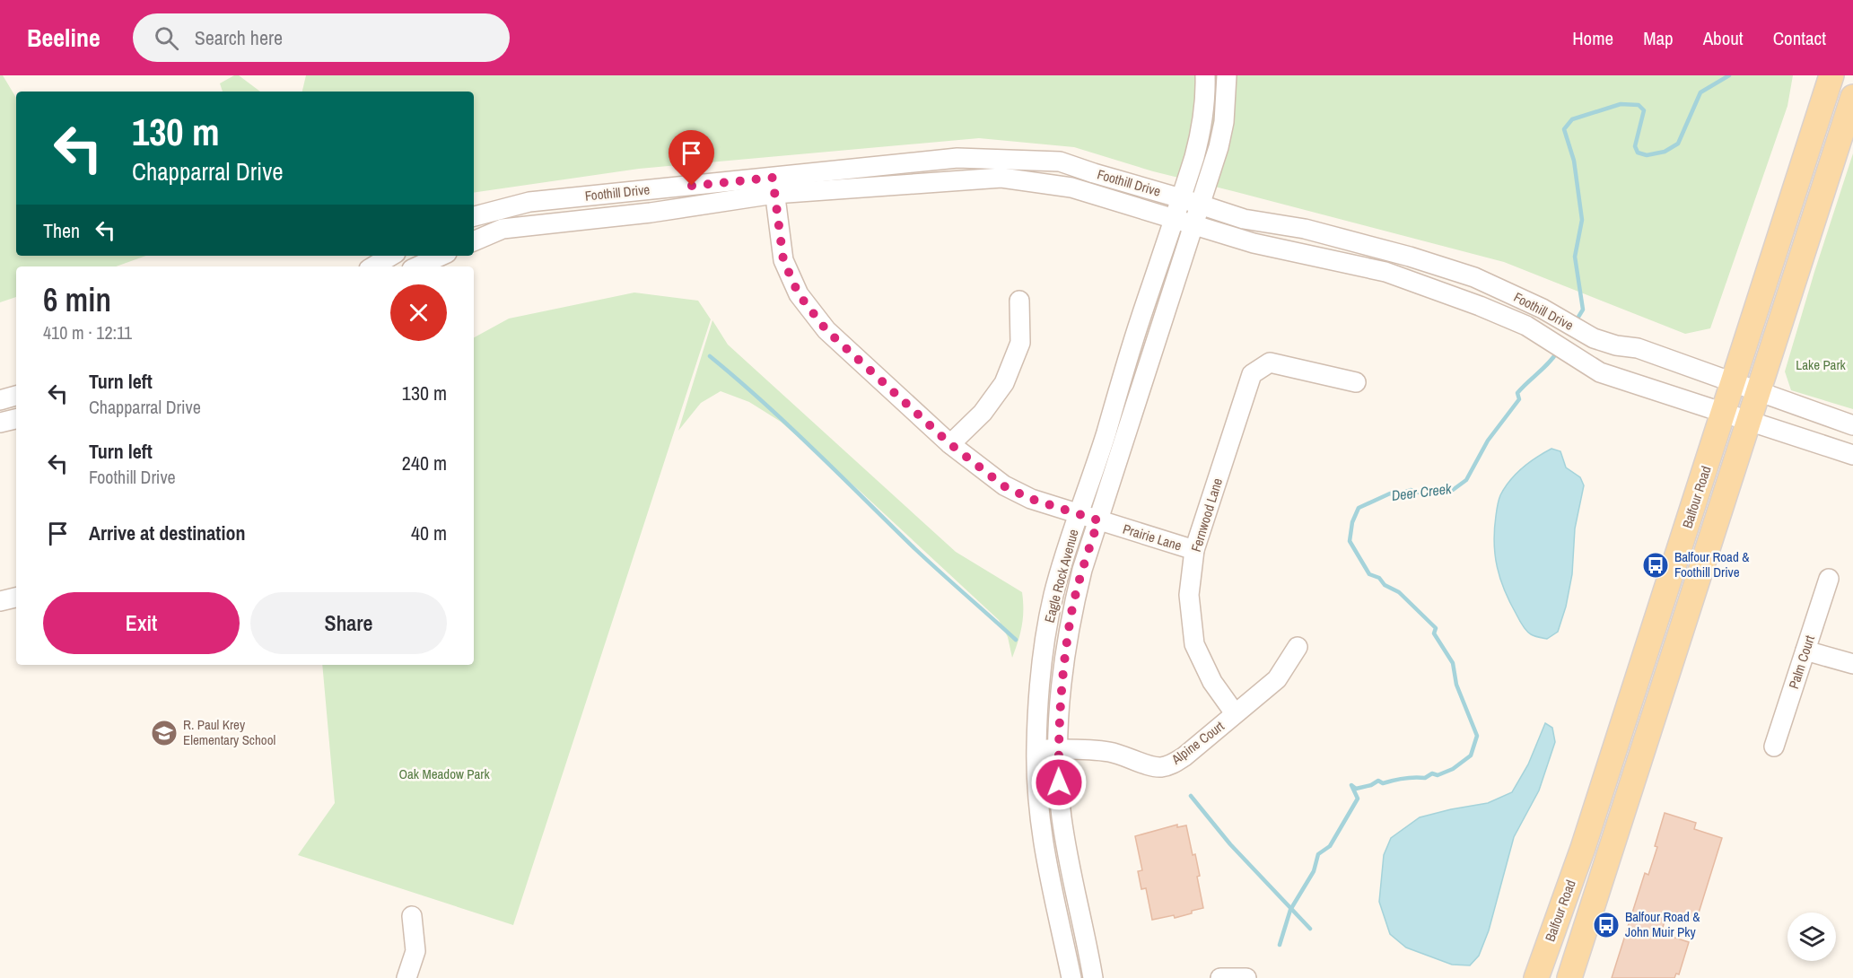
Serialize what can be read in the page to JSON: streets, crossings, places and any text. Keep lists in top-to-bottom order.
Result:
{
  "streets": {
    "main road": ["Balfour Road"],
    "street": [
      "Foothill Drive",
      "Fernwood Lane",
      "Prairie Lane",
      "Eagle Rock Avenue",
      "Palm Court",
      "Alpine Court"
    ]
  },
  "crossings": [
    ["Foothill Drive", "Balfour Road"],
    ["Foothill Drive", "Prairie Lane"],
    ["Foothill Drive", "Eagle Rock Avenue"],
    ["Fernwood Lane", "Prairie Lane"],
    ["Fernwood Lane", "Alpine Court"],
    ["Prairie Lane", "Eagle Rock Avenue"],
    ["Eagle Rock Avenue", "Alpine Court"]
  ],
  "water": ["Deer Creek"],
  "parks": ["Lake Park", "Oak Meadow Park"],
  "places": {
    "bus stop": ["Balfour Road & Foothill Drive", "Balfour Road & John Muir Pky"],
    "school or university": ["R. Paul Krey Elementary School"]
  },
  "page": {
    "header": "Beeline",
    "search": "Search here",
    "nav": [
      "Home",
      "Map",
      "About",
      "Contact"
    ],
    "turn": ["130 m", "Chapparral Drive"],
    "then": "Then",
    "heading": ["6 min", "410 m · 12:11"],
    "list": [
      {
        "name": "Turn left",
        "note": "Chapparral Drive",
        "value": "130 m"
      },
      {
        "name": "Turn left",
        "note": "Foothill Drive",
        "value": "240 m"
      },
      {
        "name": "Arrive at destination",
        "value": "40 m"
      }
    ],
    "buttons": ["Exit", "Share"]
  }
}
